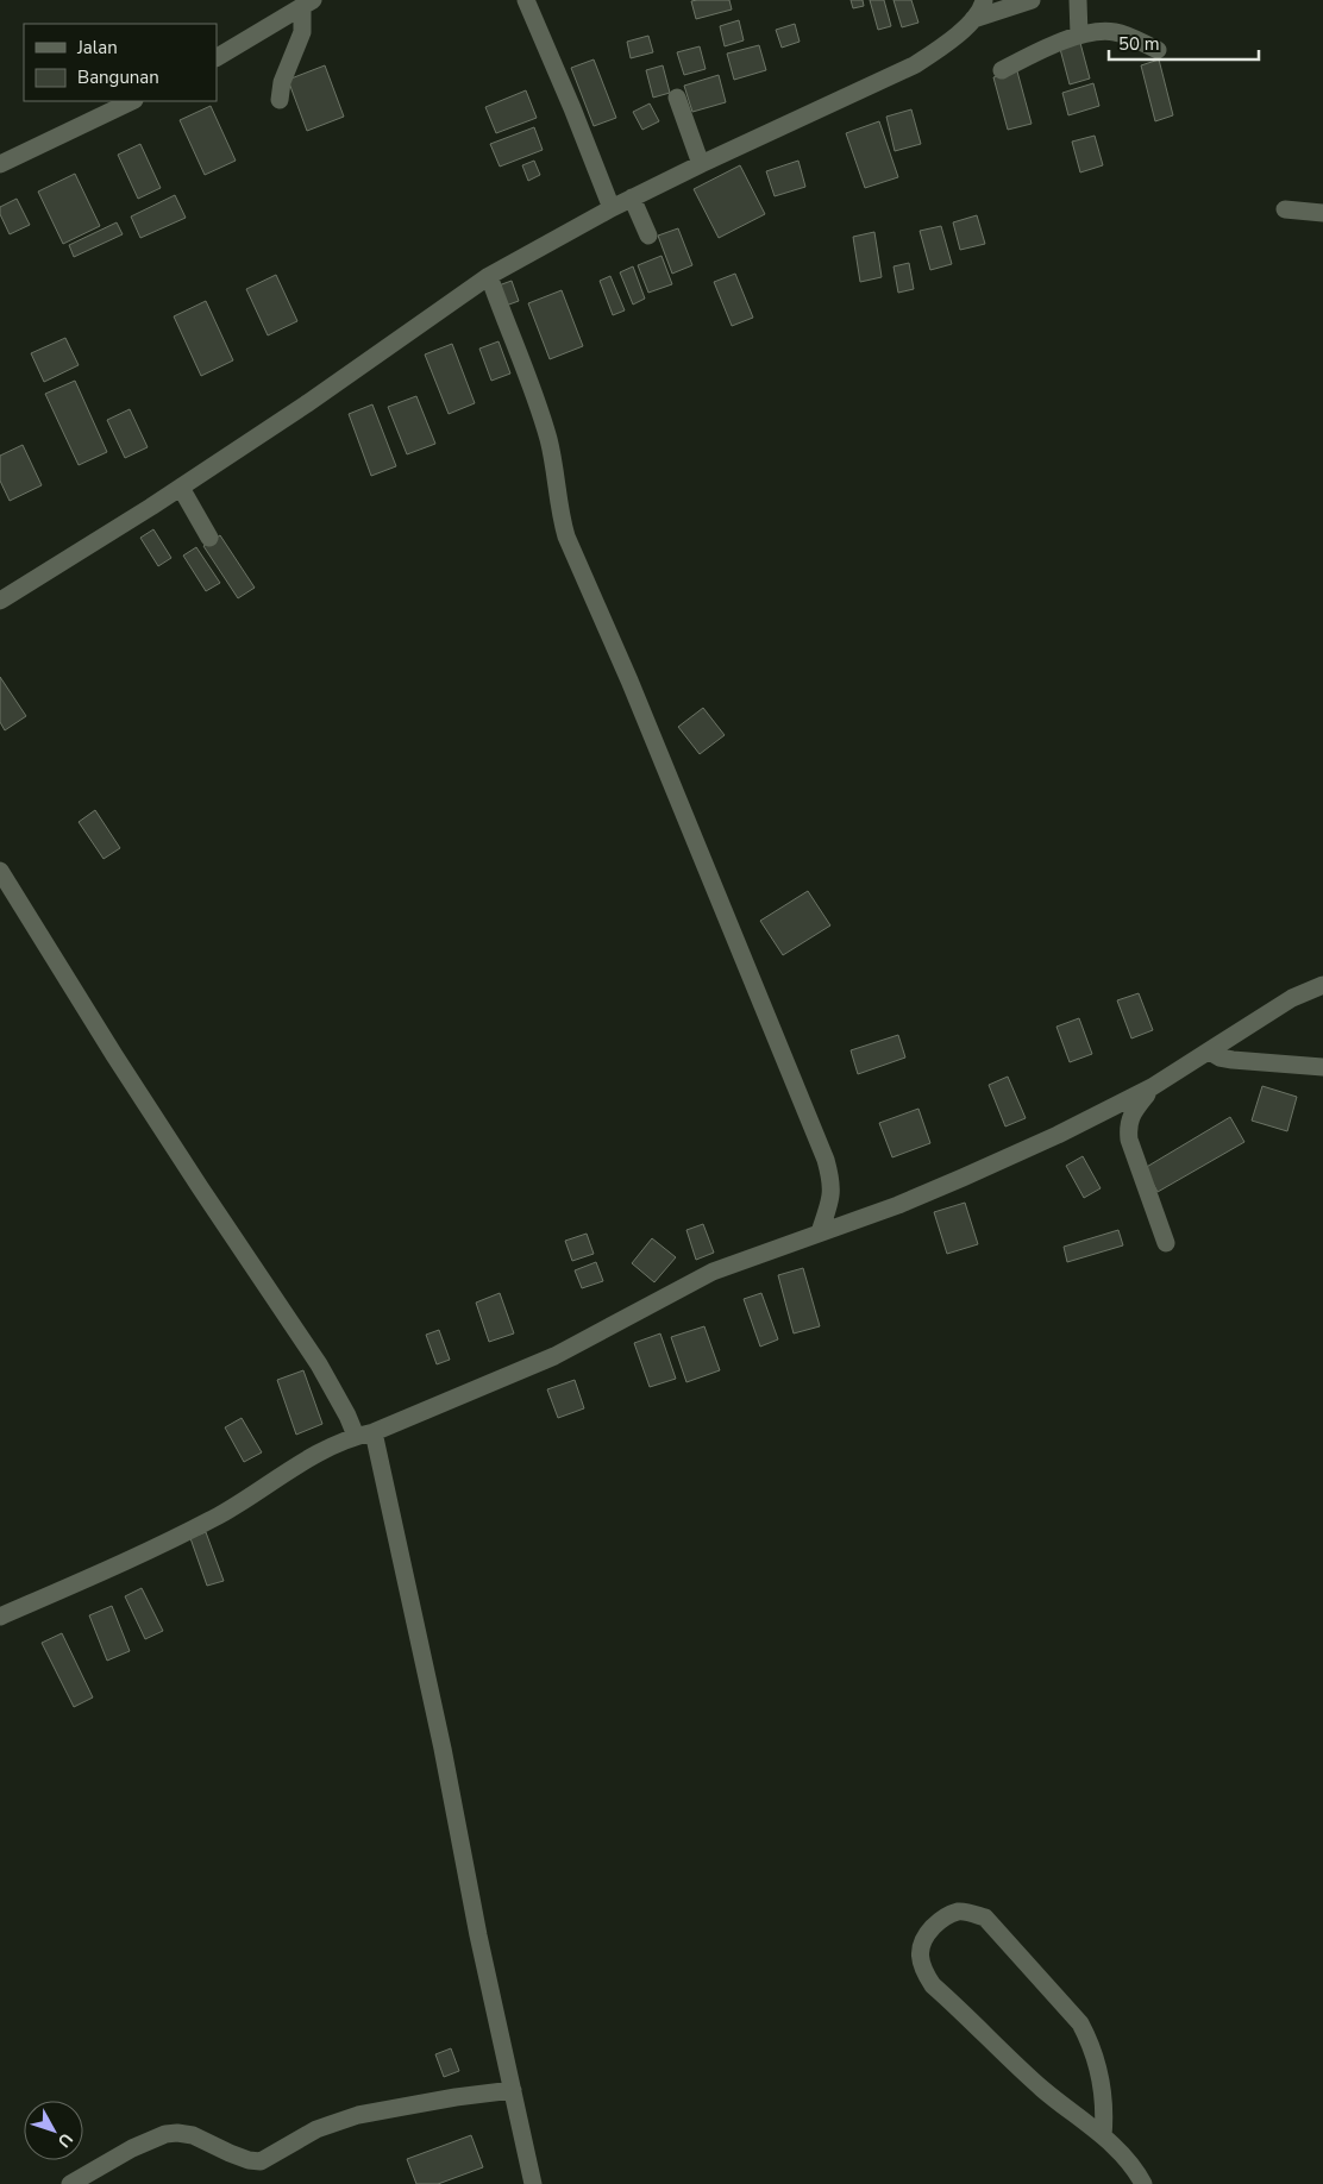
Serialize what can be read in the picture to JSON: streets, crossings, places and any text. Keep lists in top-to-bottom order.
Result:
{
  "legend": ["Jalan", "Bangunan"],
  "scale_bar": "50 m",
  "north": "bottom right"
}
